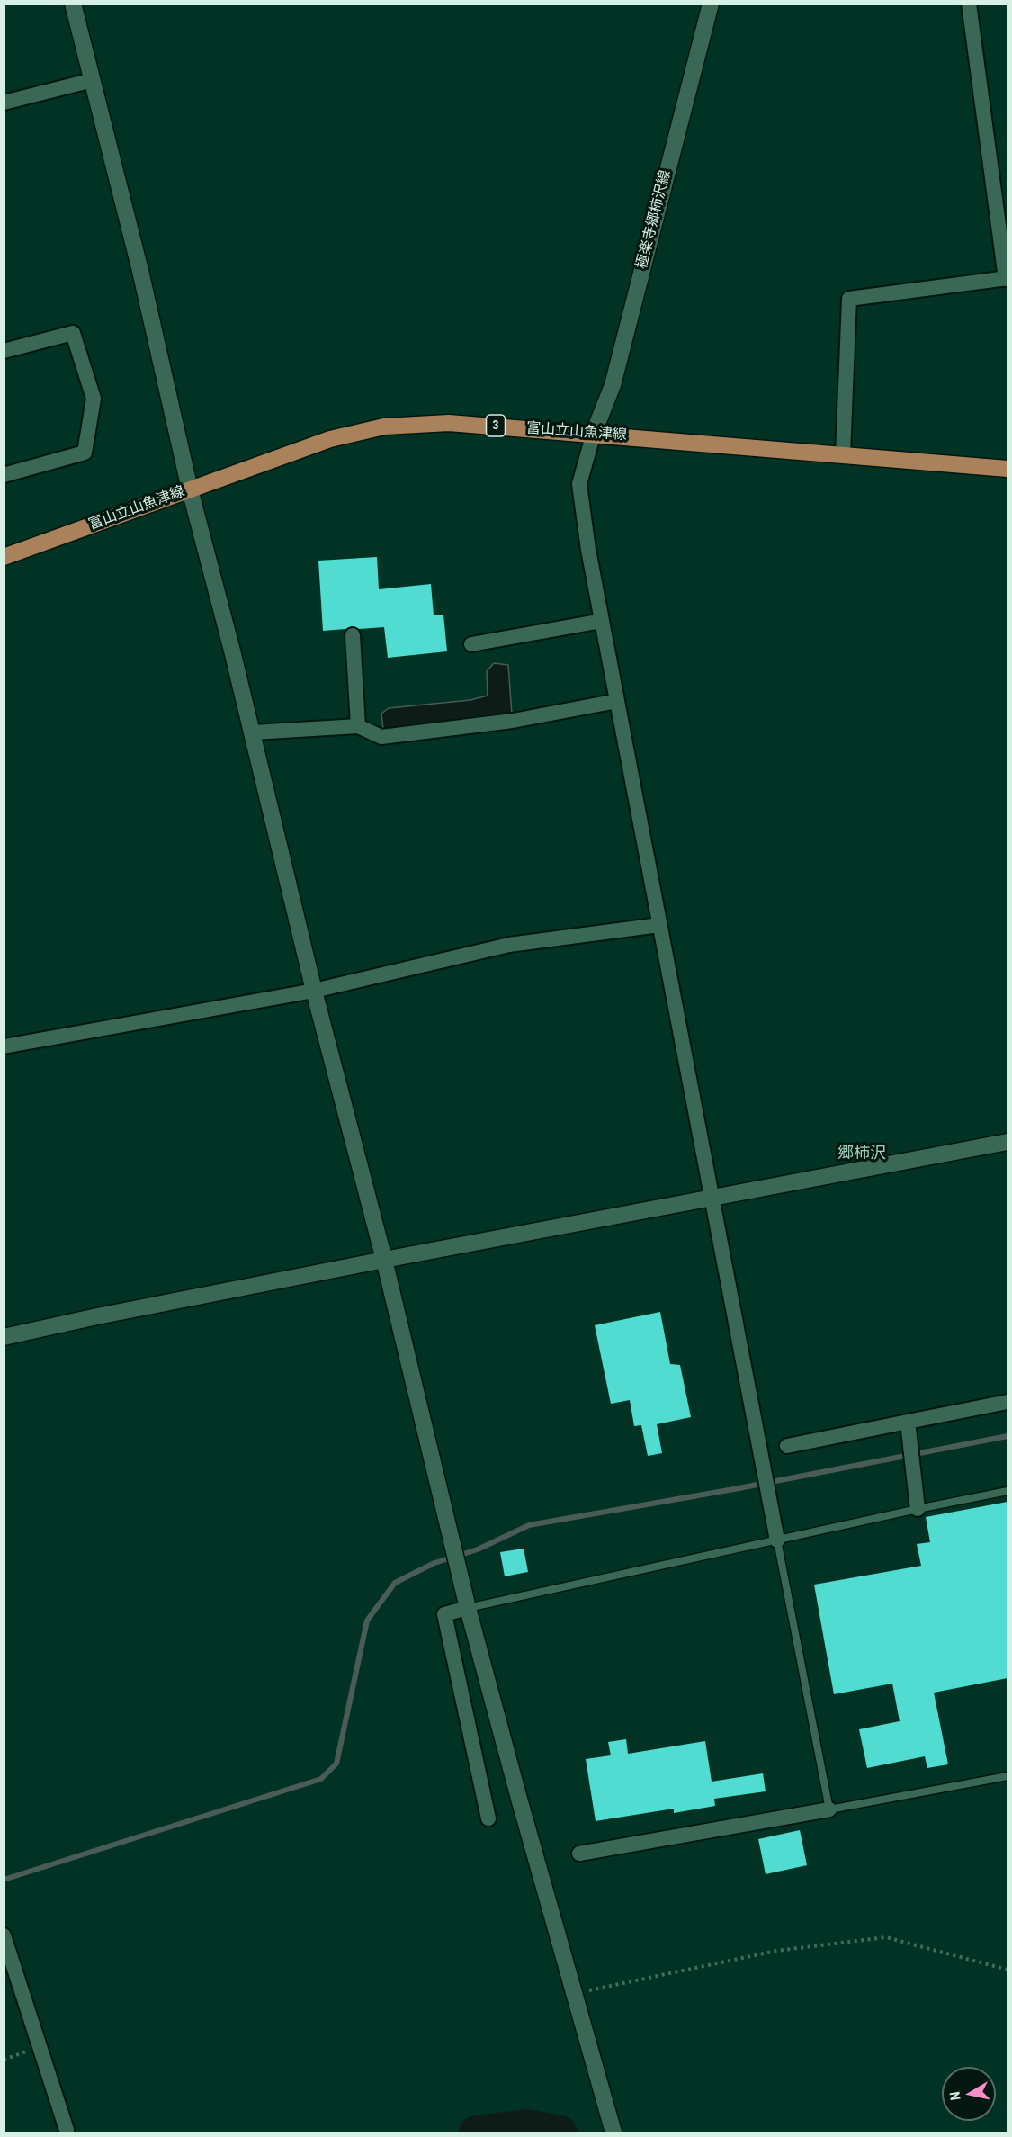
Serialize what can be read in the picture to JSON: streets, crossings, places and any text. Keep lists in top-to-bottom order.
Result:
{
  "streets": {
    "main road": ["3", "富山立山魚津線"],
    "street": ["極楽寺郷柿沢線"]
  },
  "crossings": [
    ["極楽寺郷柿沢線", "富山立山魚津線"]
  ],
  "districts": ["郷柿沢"],
  "north": "left"
}
